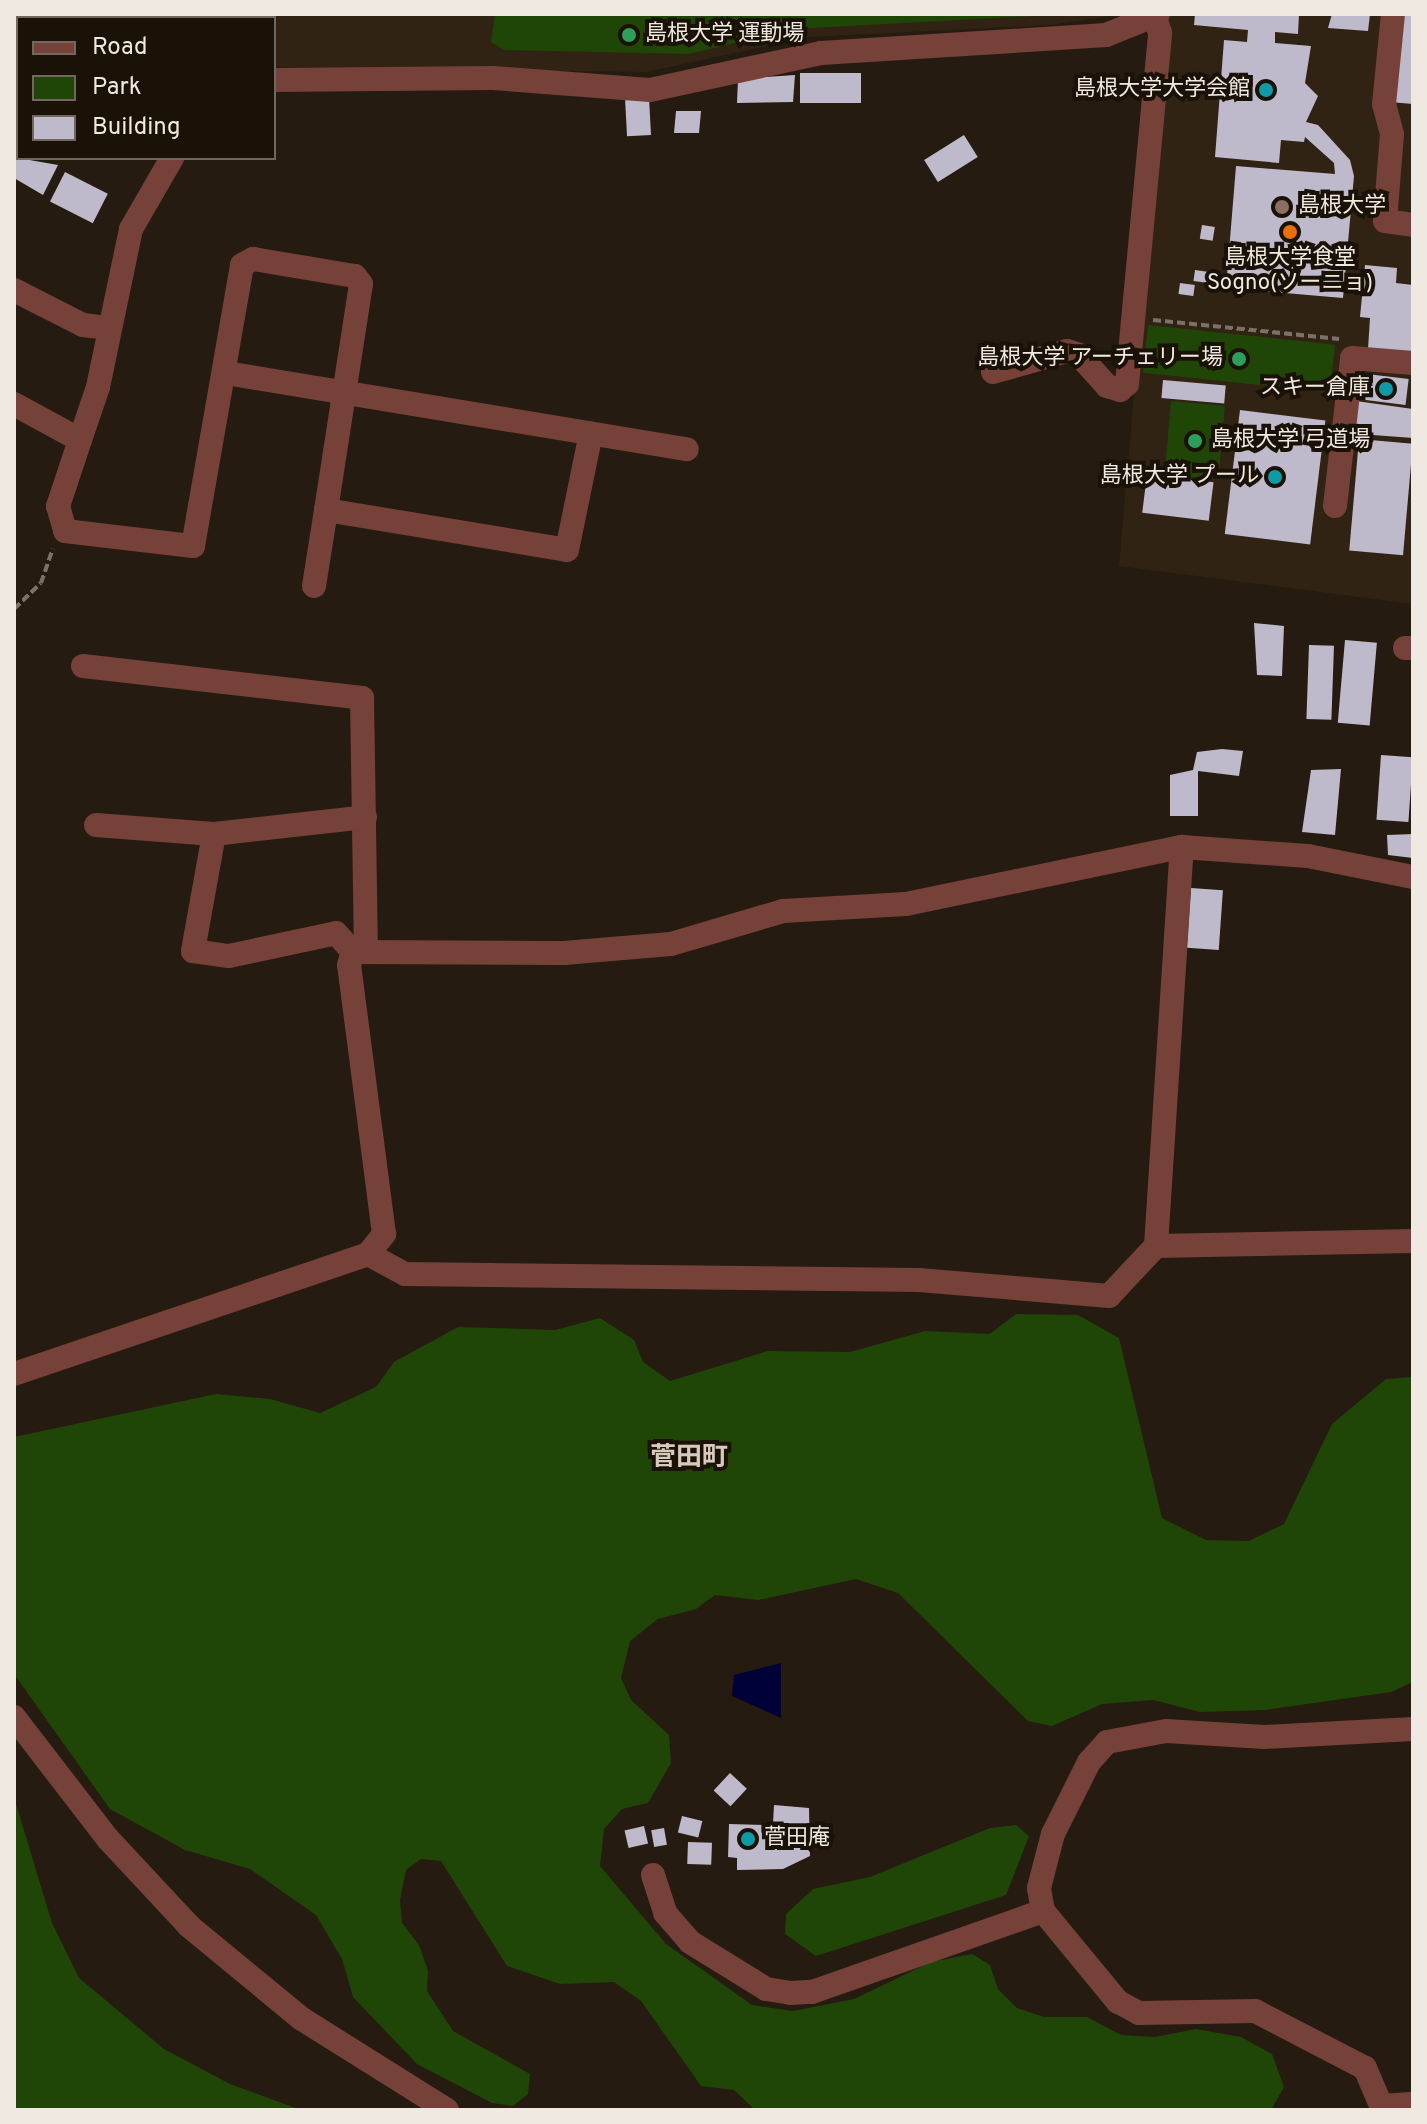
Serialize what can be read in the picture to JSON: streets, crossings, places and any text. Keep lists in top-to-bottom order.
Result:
{
  "districts": ["菅田町"],
  "places": [
    "島根大学 運動場",
    "島根大学大学会館",
    "島根大学",
    "島根大学食堂 Sogno(ソーニョ)",
    "島根大学 アーチェリー場",
    "スキー倉庫",
    "島根大学 弓道場",
    "島根大学 プール",
    "菅田庵"
  ],
  "legend": ["Road", "Park", "Building"]
}
